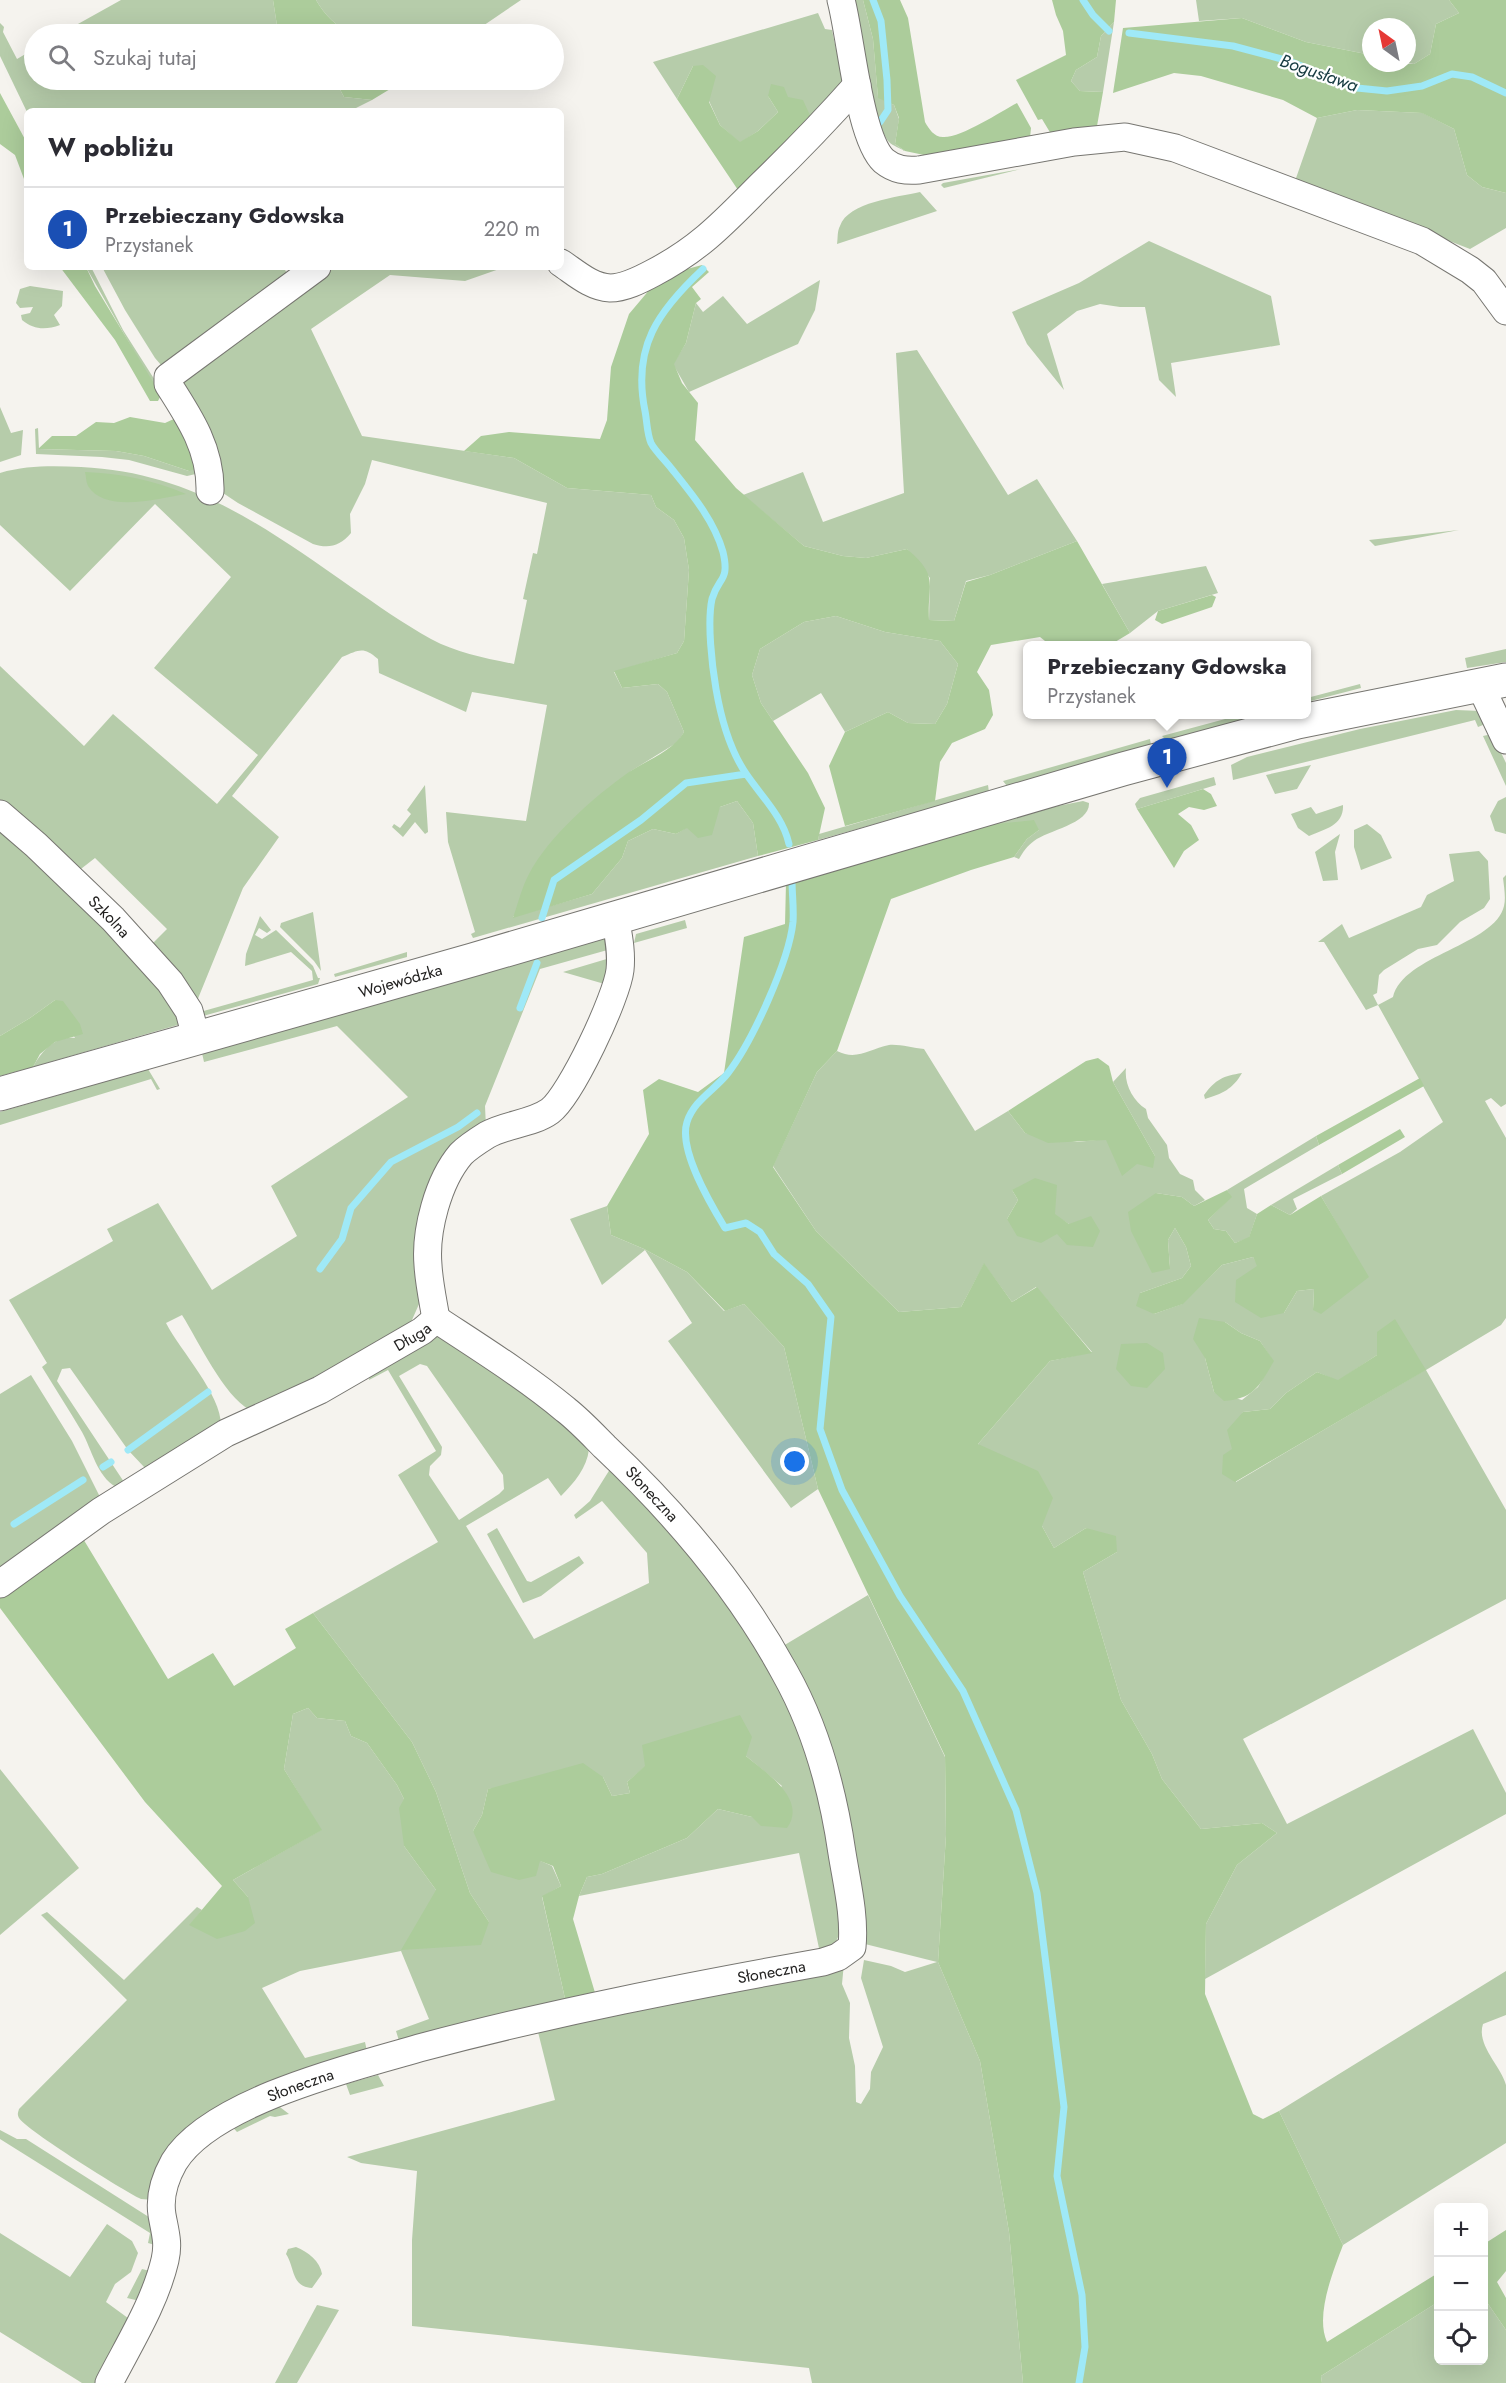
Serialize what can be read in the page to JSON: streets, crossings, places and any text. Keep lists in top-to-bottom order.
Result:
{
  "streets": {
    "main road": ["Wojewódzka"],
    "street": ["Szkolna", "Długa", "Słoneczna"]
  },
  "crossings": [
    ["Szkolna", "Wojewódzka"],
    ["Wojewódzka", "Długa"],
    ["Długa", "Słoneczna"]
  ],
  "water": ["Bogusława"],
  "north": "top left",
  "page": {
    "search": "Szukaj tutaj",
    "heading": "W pobliżu",
    "list": [
      {
        "mark": "1",
        "name": "Przebieczany Gdowska",
        "note": "Przystanek",
        "value": "220 m"
      }
    ],
    "popup": ["Przebieczany Gdowska", "Przystanek"],
    "pins": "1",
    "map_buttons": ["+", "−"]
  }
}
